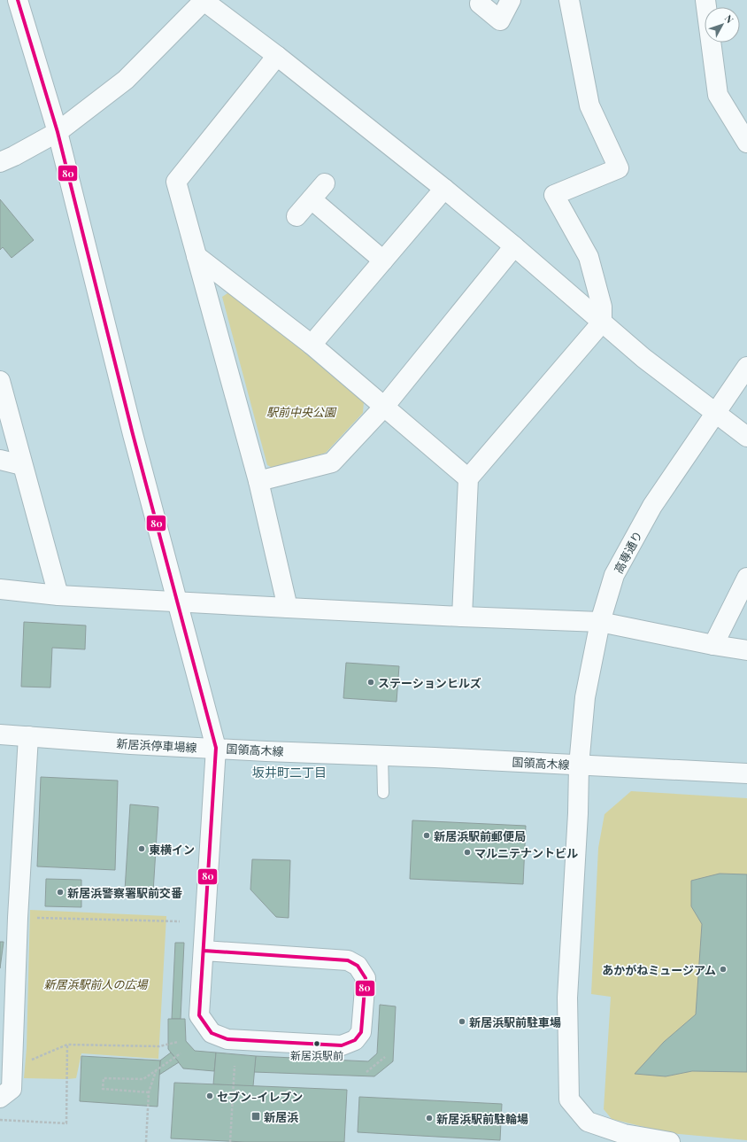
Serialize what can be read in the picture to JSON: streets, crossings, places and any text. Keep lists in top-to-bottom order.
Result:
{
  "streets": {
    "street": ["高専通り", "新居浜停車場線", "国領高木線"]
  },
  "crossings": [
    ["高専通り", "国領高木線"],
    ["新居浜停車場線", "国領高木線"]
  ],
  "districts": ["坂井町二丁目"],
  "parks": ["駅前中央公園", "新居浜駅前人の広場"],
  "places": {
    "other": [
      "ステーションヒルズ",
      "新居浜駅前郵便局",
      "東横イン",
      "マルニテナントビル",
      "新居浜警察署駅前交番",
      "あかがねミュージアム",
      "新居浜駅前駐車場",
      "新居浜駅前",
      "セブン-イレブン",
      "新居浜駅前駐輪場"
    ],
    "transit": ["新居浜"]
  },
  "lines": ["transit line 80"],
  "north": "top right"
}
